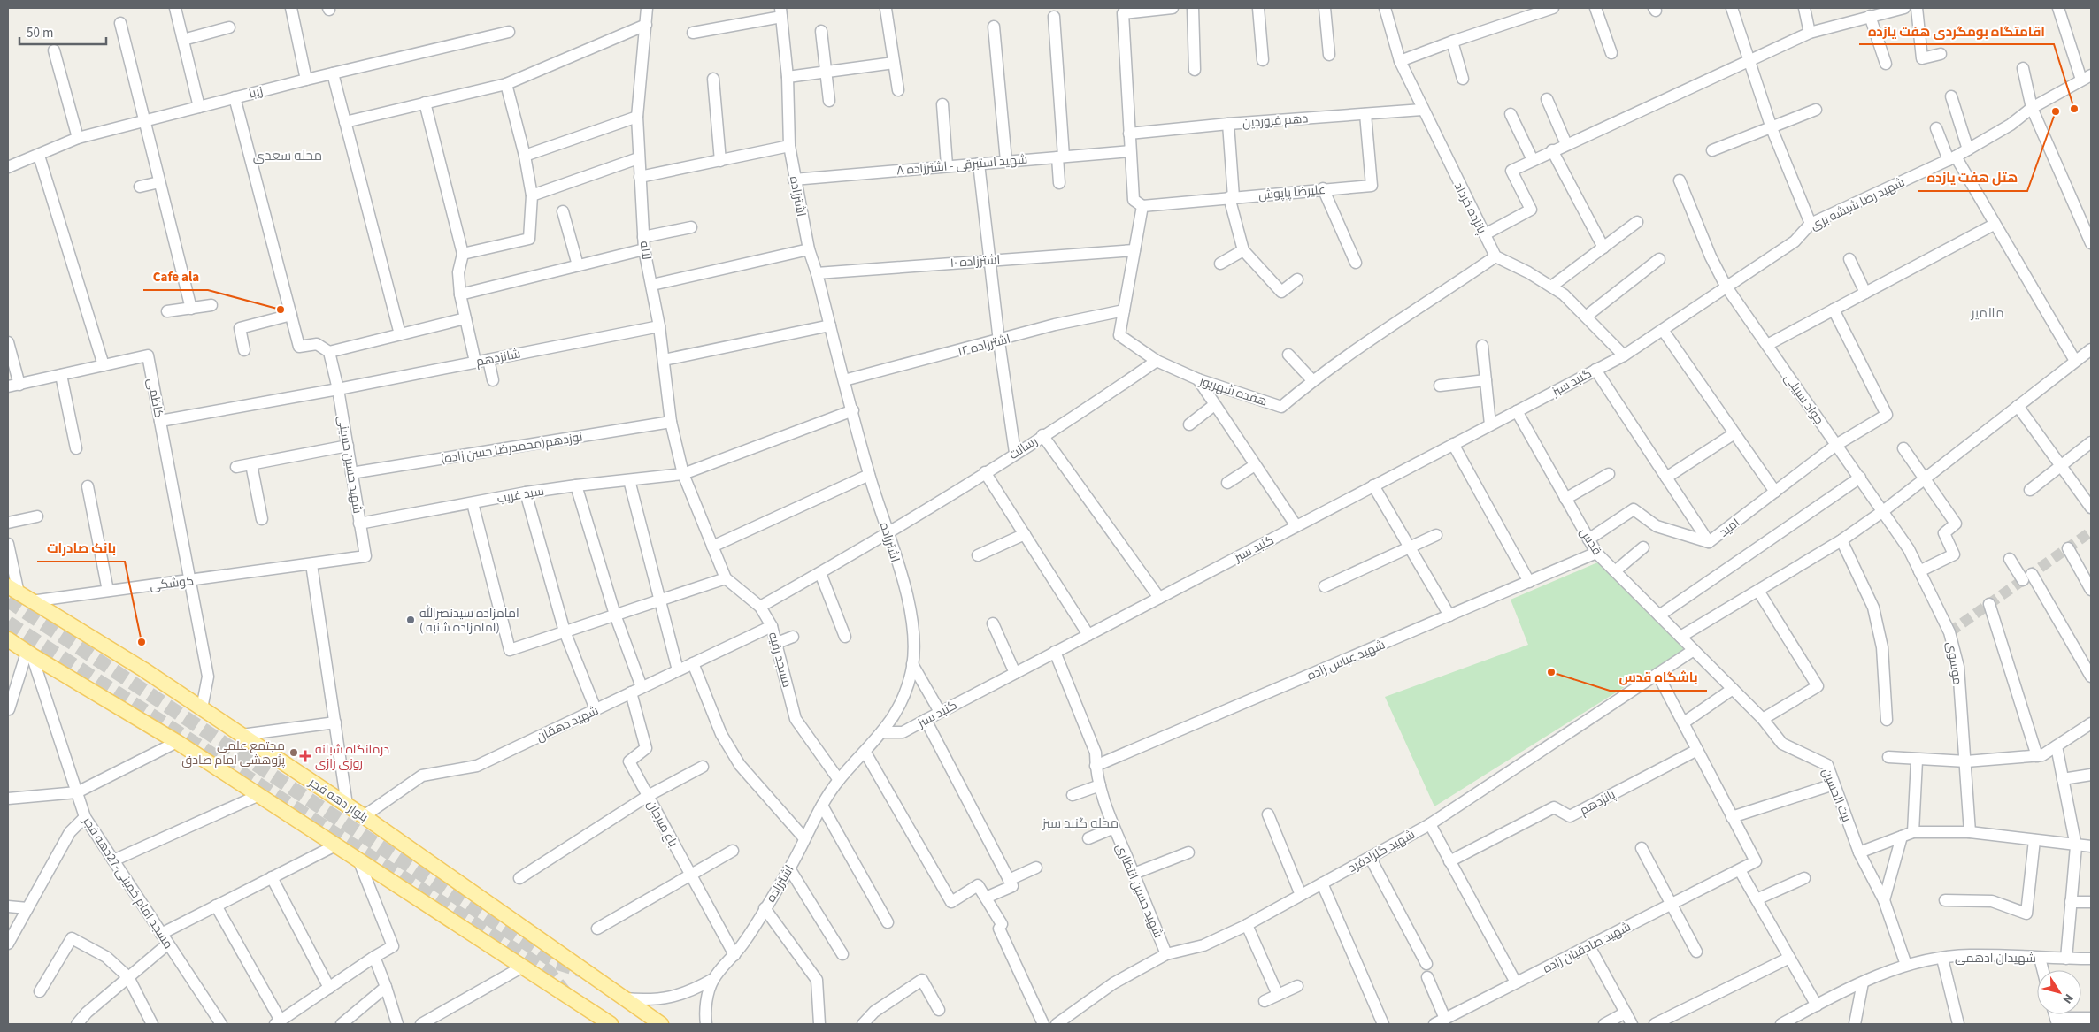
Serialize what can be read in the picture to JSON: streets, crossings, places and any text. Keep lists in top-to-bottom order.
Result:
{
  "streets": {
    "main road": ["بلوار دهه فجر"],
    "street": [
      "زیبا",
      "دهم فروردین",
      "شهید استبرقی - اشترزاده ۸",
      "علیرضا پاپوش",
      "اشترزاده",
      "شهید رضا شیشه بری",
      "پانزده خرداد",
      "لاله",
      "اشترزاده ۱۰",
      "اشترزاده ۱۲",
      "شانزدهم",
      "گنبد سبز",
      "هفده شهریور",
      "کاظمی",
      "جواد سبیلی",
      "نوزدهم(محمدرضا حسن زاده)",
      "رسالت",
      "شهید حسین حسینی",
      "سید غریب",
      "امید",
      "قدس",
      "کوشکی",
      "مسجد رقیه",
      "شهید عباس زاده",
      "موسوی",
      "شهید دهقان",
      "بیت الحسین",
      "پانزدهم",
      "باغ میرجان",
      "شهید گلزادفرد",
      "مسجد امام خمینی-27دهه فجر",
      "شهید حسین انتظاری",
      "شهید صادقیان زاده",
      "شهیدان ادهمی"
    ]
  },
  "crossings": [
    ["دهم فروردین", "علیرضا پاپوش"],
    ["دهم فروردین", "پانزده خرداد"],
    ["شهید استبرقی - اشترزاده ۸", "اشترزاده"],
    ["علیرضا پاپوش", "هفده شهریور"],
    ["اشترزاده", "اشترزاده ۱۰"],
    ["اشترزاده", "اشترزاده ۱۲"],
    ["اشترزاده", "گنبد سبز"],
    ["اشترزاده", "رسالت"],
    ["اشترزاده", "سید غریب"],
    ["اشترزاده", "مسجد رقیه"],
    ["اشترزاده", "باغ میرجان"],
    ["شهید رضا شیشه بری", "گنبد سبز"],
    ["شهید رضا شیشه بری", "جواد سبیلی"],
    ["پانزده خرداد", "هفده شهریور"],
    ["لاله", "شانزدهم"],
    ["لاله", "نوزدهم(محمدرضا حسن زاده)"],
    ["لاله", "سید غریب"],
    ["لاله", "مسجد رقیه"],
    ["اشترزاده ۱۰", "هفده شهریور"],
    ["اشترزاده ۱۲", "هفده شهریور"],
    ["شانزدهم", "کاظمی"],
    ["شانزدهم", "شهید حسین حسینی"],
    ["گنبد سبز", "قدس"],
    ["گنبد سبز", "شهید حسین انتظاری"],
    ["هفده شهریور", "رسالت"],
    ["کاظمی", "کوشکی"],
    ["کاظمی", "بلوار دهه فجر"],
    ["جواد سبیلی", "امید"],
    ["جواد سبیلی", "موسوی"],
    ["نوزدهم(محمدرضا حسن زاده)", "شهید حسین حسینی"],
    ["رسالت", "مسجد رقیه"],
    ["شهید حسین حسینی", "سید غریب"],
    ["شهید حسین حسینی", "کوشکی"],
    ["سید غریب", "مسجد رقیه"],
    ["امید", "قدس"],
    ["قدس", "شهید عباس زاده"],
    ["قدس", "بیت الحسین"],
    ["قدس", "شهید گلزادفرد"],
    ["کوشکی", "بلوار دهه فجر"],
    ["مسجد رقیه", "شهید دهقان"],
    ["شهید عباس زاده", "شهید حسین انتظاری"],
    ["شهید دهقان", "بلوار دهه فجر"],
    ["شهید دهقان", "باغ میرجان"],
    ["بیت الحسین", "شهید گلزادفرد"],
    ["بیت الحسین", "شهیدان ادهمی"],
    ["شهید گلزادفرد", "شهید حسین انتظاری"]
  ],
  "districts": ["محله سعدی", "مالمیر", "محله گنبد سبز"],
  "places": {
    "other": [
      "اقامتگاه بومگردی هفت یازده",
      "هتل هفت یازده",
      "Cafe ala",
      "امامزاده سیدنصرالله ( امامزاده شنبه)",
      "بانک صادرات",
      "باشگاه قدس",
      "مجتمع علمی پژوهشی امام صادق"
    ],
    "health": ["درمانگاه شبانه روزی رازی"]
  },
  "scale_bar": "50 m",
  "north": "bottom right"
}
